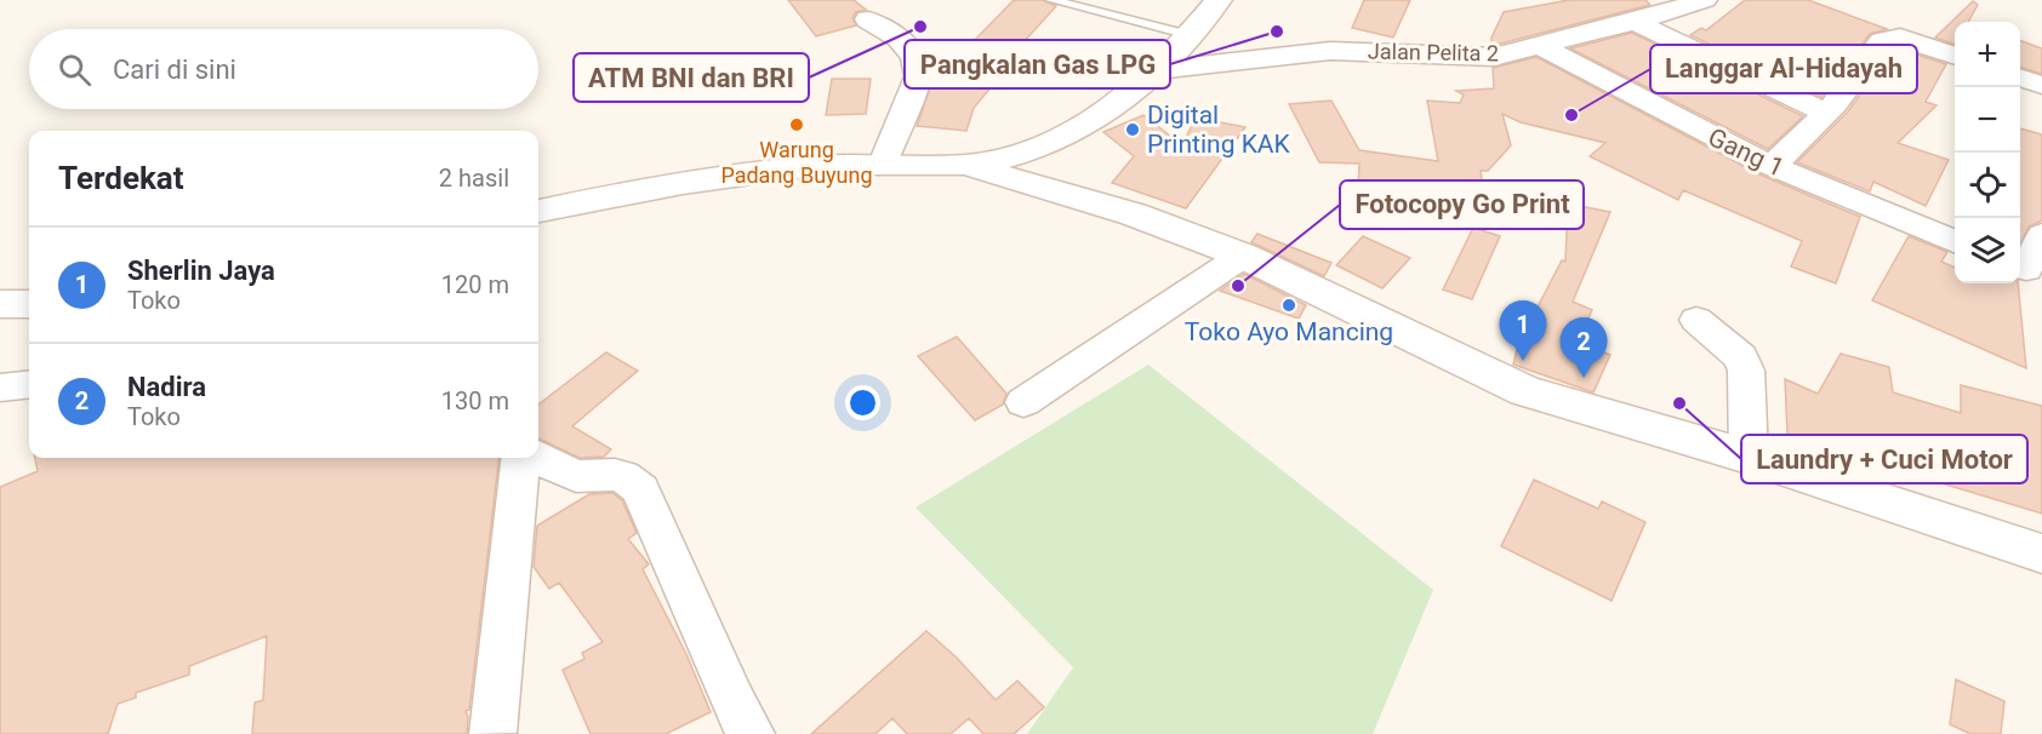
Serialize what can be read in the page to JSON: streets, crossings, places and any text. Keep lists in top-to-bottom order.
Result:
{
  "streets": {
    "street": ["Jalan Pelita 2", "Gang 1"]
  },
  "crossings": [
    ["Jalan Pelita 2", "Gang 1"]
  ],
  "places": [
    "ATM BNI dan BRI",
    "Pangkalan Gas LPG",
    "Langgar Al-Hidayah",
    "Warung Padang Buyung",
    "Digital Printing KAK",
    "Fotocopy Go Print",
    "Toko Ayo Mancing",
    "Laundry + Cuci Motor"
  ],
  "page": {
    "map_buttons": ["+", "−"],
    "search": "Cari di sini",
    "heading": ["Terdekat", "2 hasil"],
    "list": [
      {
        "mark": "1",
        "name": "Sherlin Jaya",
        "note": "Toko",
        "value": "120 m"
      },
      {
        "mark": "2",
        "name": "Nadira",
        "note": "Toko",
        "value": "130 m"
      }
    ],
    "pins": ["1", "2"]
  }
}
